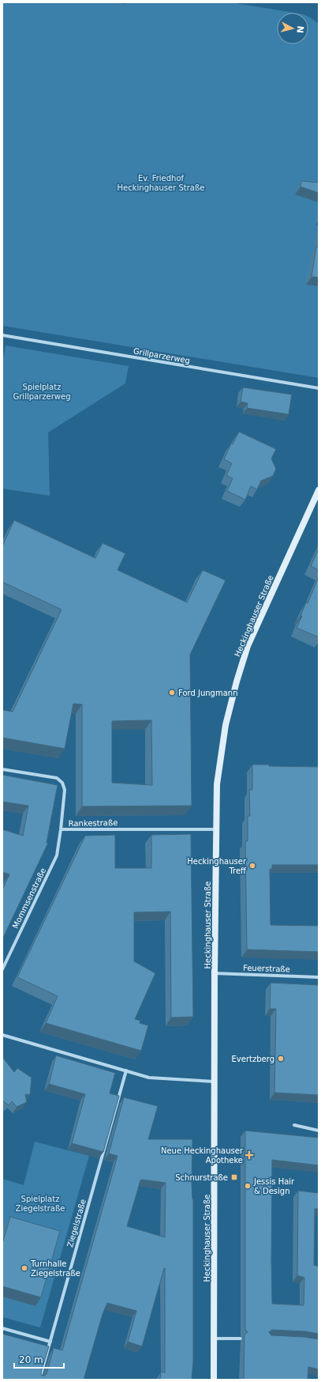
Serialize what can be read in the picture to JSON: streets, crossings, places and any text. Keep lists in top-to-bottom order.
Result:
{
  "streets": {
    "main road": ["Heckinghauser Straße"],
    "street": [
      "Grillparzerweg",
      "Rankestraße",
      "Mommsenstraße",
      "Feuerstraße",
      "Ziegelstraße"
    ]
  },
  "crossings": [
    ["Heckinghauser Straße", "Rankestraße"],
    ["Heckinghauser Straße", "Feuerstraße"],
    ["Rankestraße", "Mommsenstraße"]
  ],
  "parks": ["Ev. Friedhof Heckinghauser Straße", "Spielplatz Grillparzerweg", "Spielplatz Ziegelstraße"],
  "places": {
    "other": [
      "Ford Jungmann",
      "Heckinghauser Treff",
      "Evertzberg",
      "Jessis Hair & Design",
      "Turnhalle Ziegelstraße"
    ],
    "health": ["Neue Heckinghauser Apotheke"],
    "transit": ["Schnurstraße"]
  },
  "scale_bar": "20 m",
  "north": "right"
}
